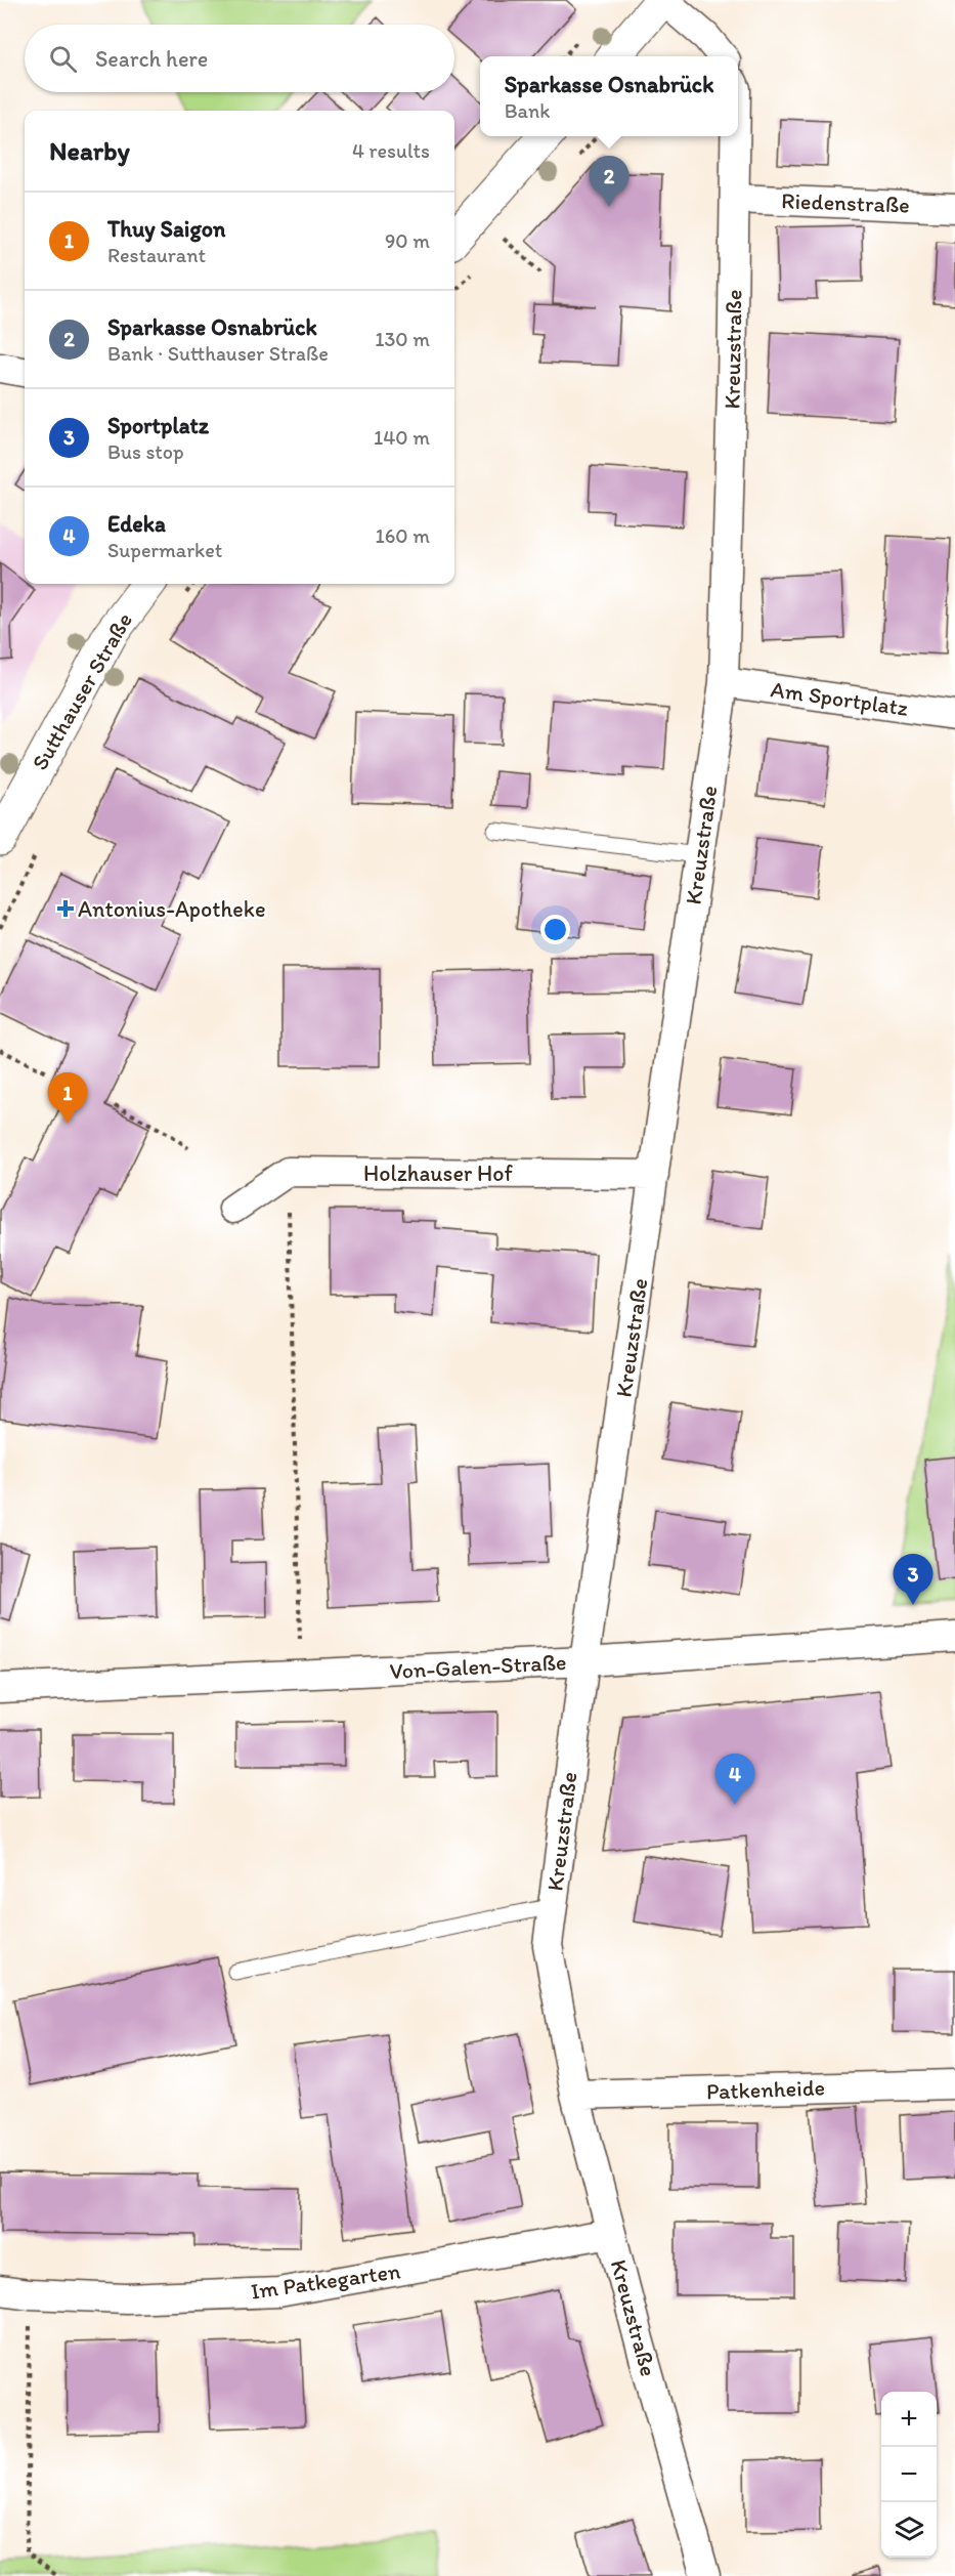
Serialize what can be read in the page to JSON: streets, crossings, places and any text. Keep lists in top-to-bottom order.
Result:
{
  "streets": {
    "street": [
      "Riedenstraße",
      "Kreuzstraße",
      "Sutthauser Straße",
      "Am Sportplatz",
      "Holzhauser Hof",
      "Von-Galen-Straße",
      "Patkenheide",
      "Im Patkegarten"
    ]
  },
  "crossings": [
    ["Riedenstraße", "Kreuzstraße"],
    ["Kreuzstraße", "Am Sportplatz"],
    ["Kreuzstraße", "Holzhauser Hof"],
    ["Kreuzstraße", "Von-Galen-Straße"],
    ["Kreuzstraße", "Patkenheide"],
    ["Kreuzstraße", "Im Patkegarten"]
  ],
  "places": {
    "health": ["Antonius-Apotheke"]
  },
  "page": {
    "search": "Search here",
    "popup": ["Sparkasse Osnabrück", "Bank"],
    "heading": ["Nearby", "4 results"],
    "pins": [
      "2",
      "1",
      "3",
      "4"
    ],
    "list": [
      {
        "mark": "1",
        "name": "Thuy Saigon",
        "note": "Restaurant",
        "value": "90 m"
      },
      {
        "mark": "2",
        "name": "Sparkasse Osnabrück",
        "note": "Bank · Sutthauser Straße",
        "value": "130 m"
      },
      {
        "mark": "3",
        "name": "Sportplatz",
        "note": "Bus stop",
        "value": "140 m"
      },
      {
        "mark": "4",
        "name": "Edeka",
        "note": "Supermarket",
        "value": "160 m"
      }
    ],
    "map_buttons": ["+", "−"]
  }
}
